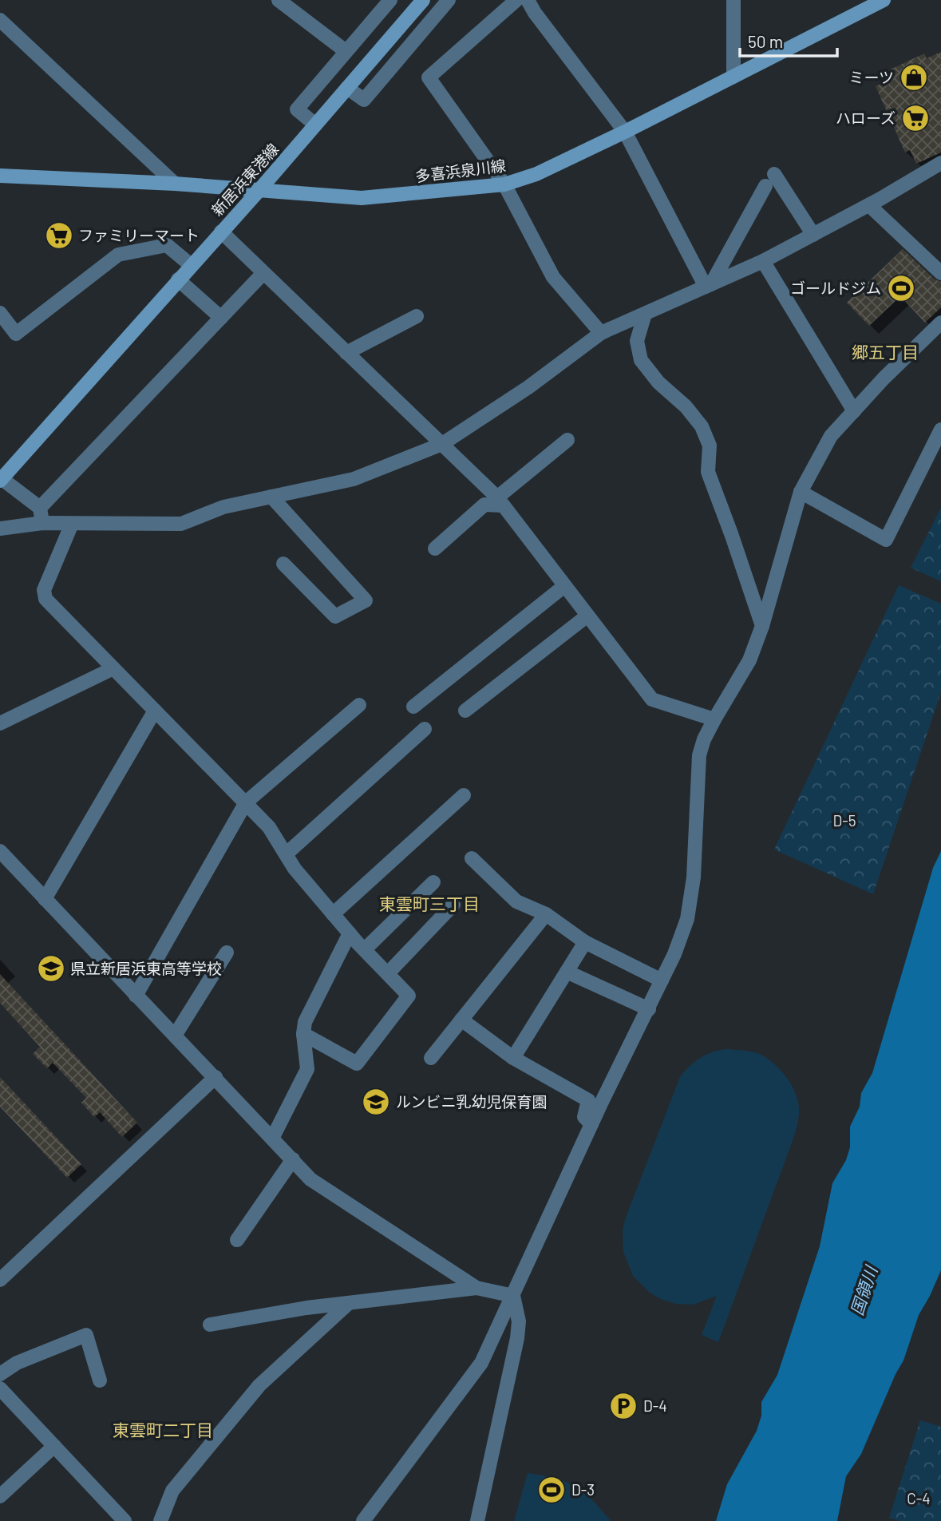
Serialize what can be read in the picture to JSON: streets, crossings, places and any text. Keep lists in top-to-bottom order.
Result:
{
  "streets": {
    "main road": ["多喜浜泉川線", "新居浜東港線"]
  },
  "crossings": [
    ["多喜浜泉川線", "新居浜東港線"]
  ],
  "districts": ["郷五丁目", "東雲町三丁目", "東雲町二丁目"],
  "water": ["国領川"],
  "parks": ["D-5", "C-4"],
  "places": {
    "shop": ["ミーツ"],
    "supermarket": ["ハローズ", "ファミリーマート"],
    "sports": ["ゴールドジム", "D-3"],
    "school or university": ["県立新居浜東高等学校", "ルンビニ乳幼児保育園"],
    "parking": ["D-4"]
  },
  "scale_bar": "50 m"
}
